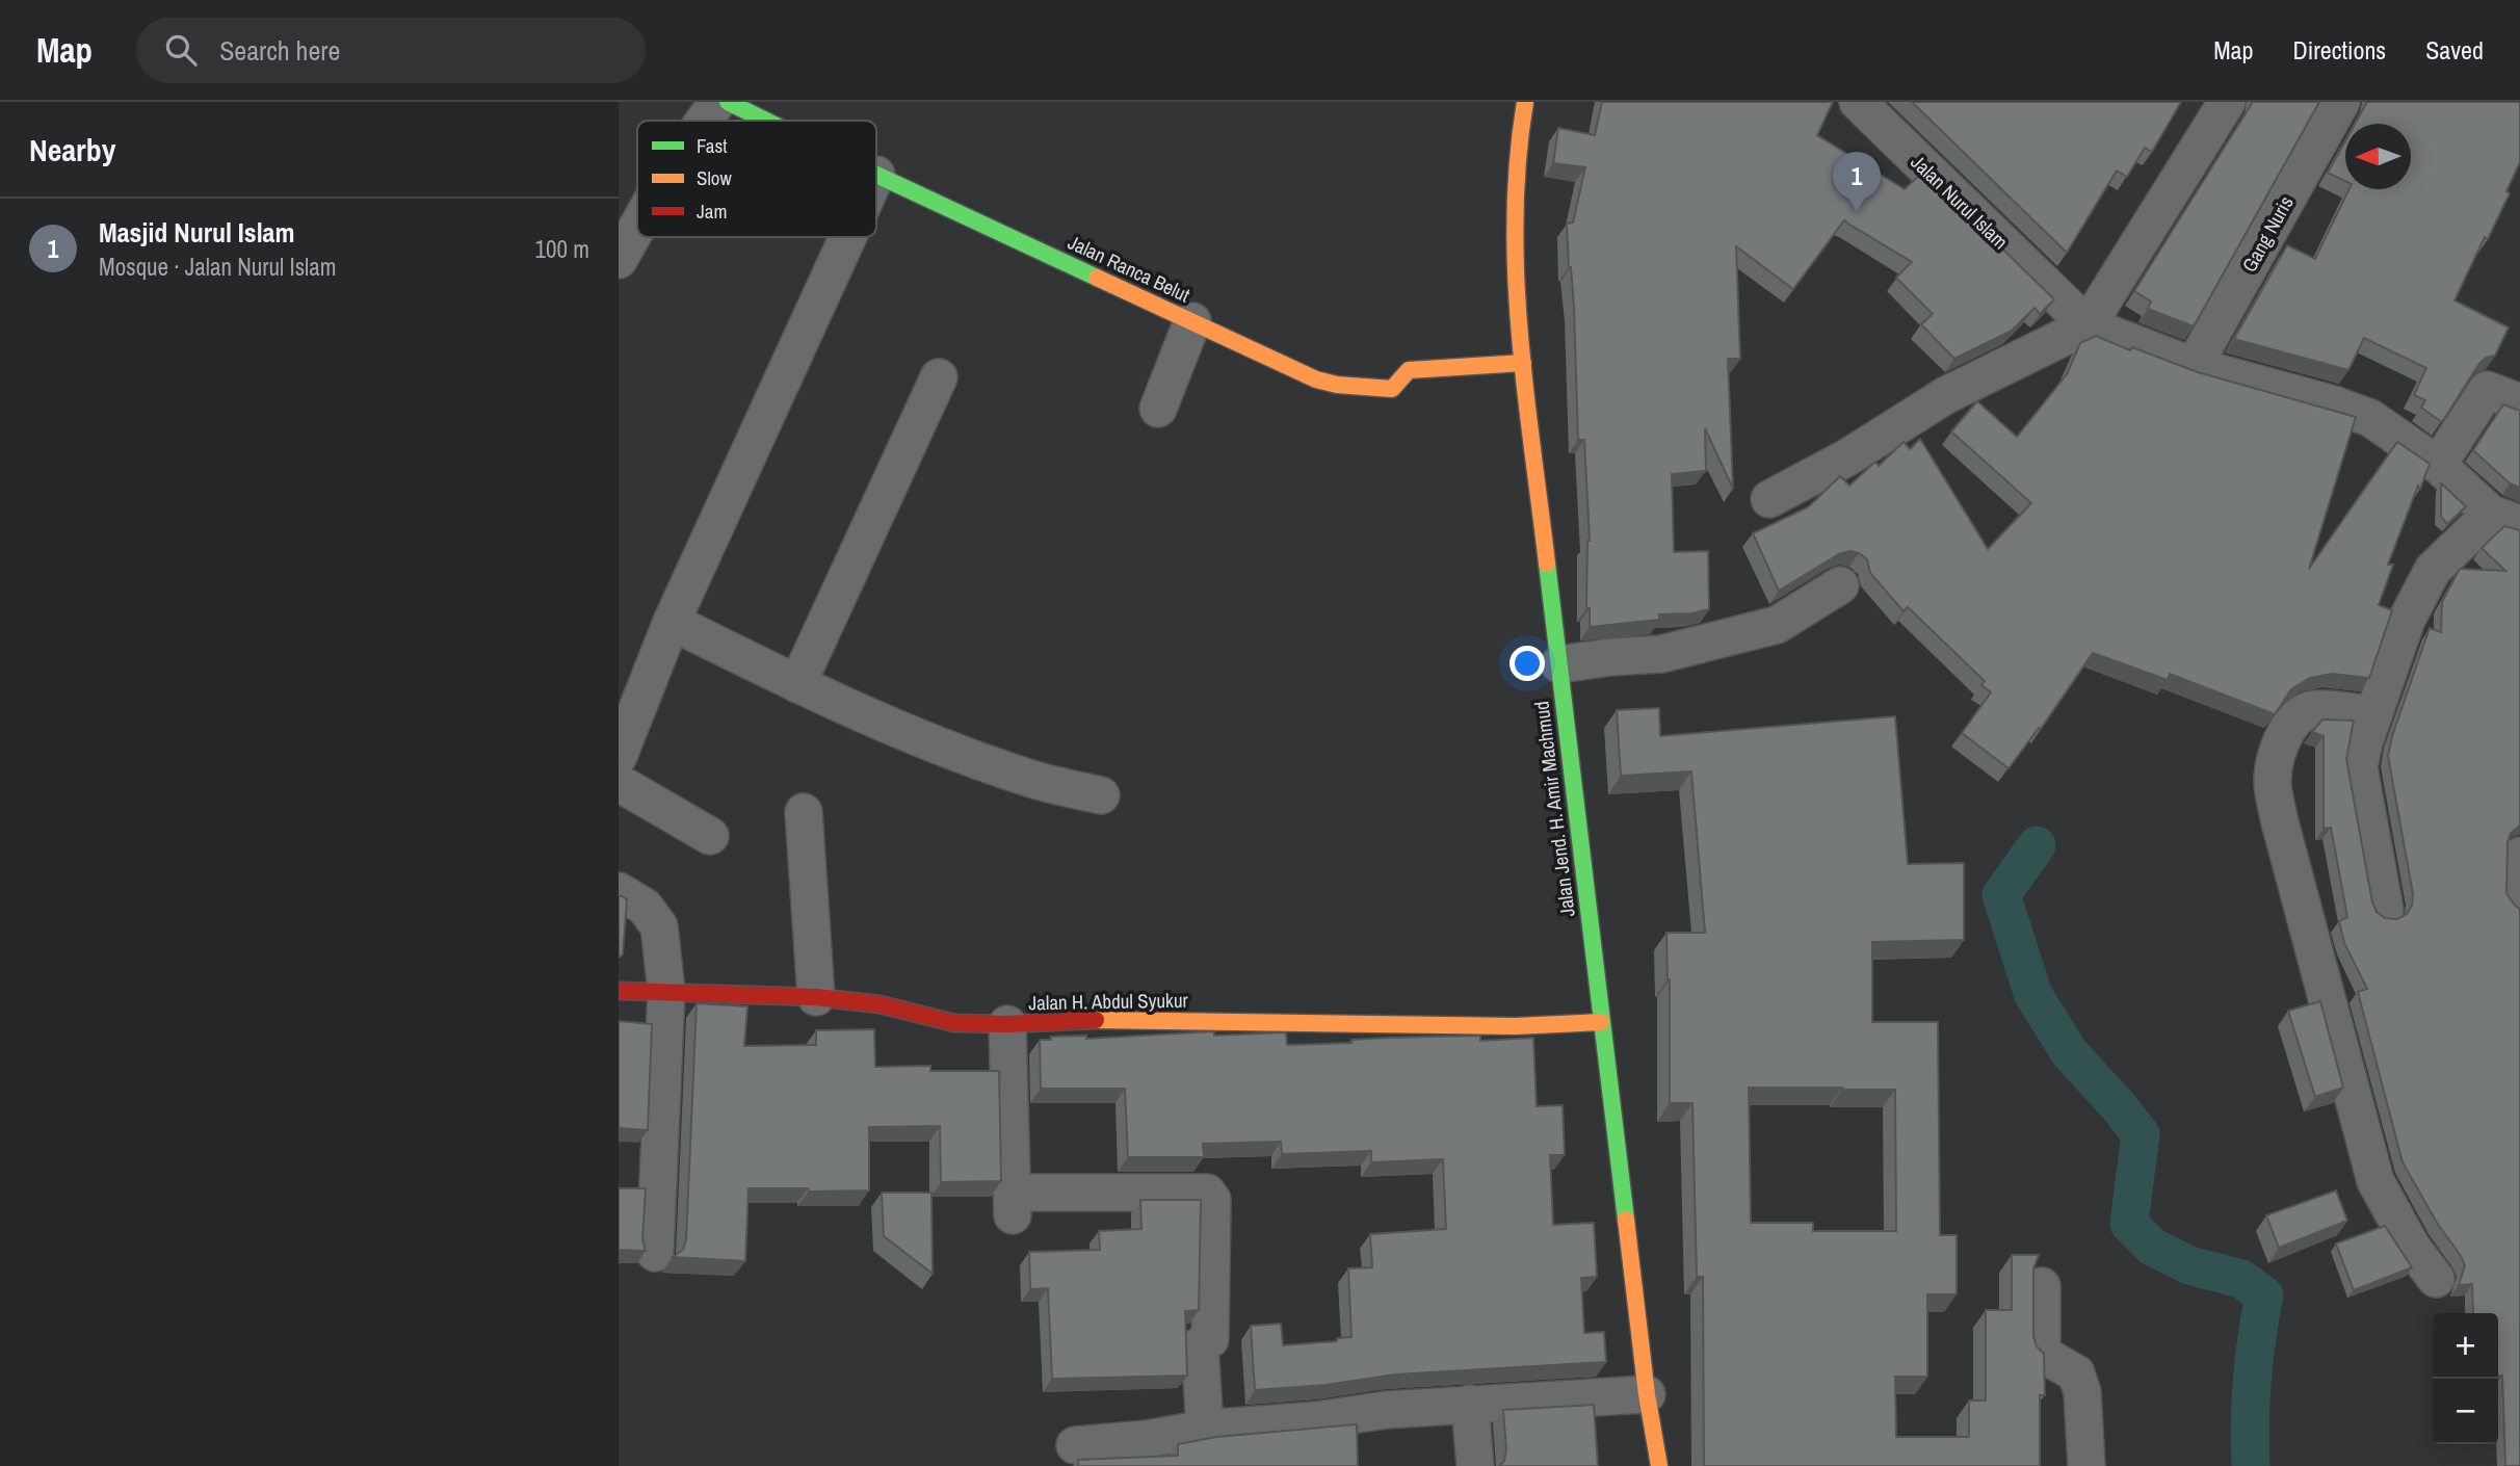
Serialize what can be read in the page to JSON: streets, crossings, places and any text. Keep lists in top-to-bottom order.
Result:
{
  "streets": {
    "main road": ["Jalan Ranca Belut", "Jalan Jend. H. Amir Machmud", "Jalan H. Abdul Syukur"],
    "street": ["Jalan Nurul Islam", "Gang Nuris"]
  },
  "crossings": [
    ["Jalan Ranca Belut", "Jalan Jend. H. Amir Machmud"],
    ["Jalan Jend. H. Amir Machmud", "Jalan H. Abdul Syukur"]
  ],
  "legend": ["Fast", "Slow", "Jam"],
  "north": "left",
  "page": {
    "header": "Map",
    "search": "Search here",
    "nav": ["Map", "Directions", "Saved"],
    "heading": "Nearby",
    "pins": "1",
    "list": [
      {
        "mark": "1",
        "name": "Masjid Nurul Islam",
        "note": "Mosque · Jalan Nurul Islam",
        "value": "100 m"
      }
    ],
    "map_buttons": ["+", "−"]
  }
}
